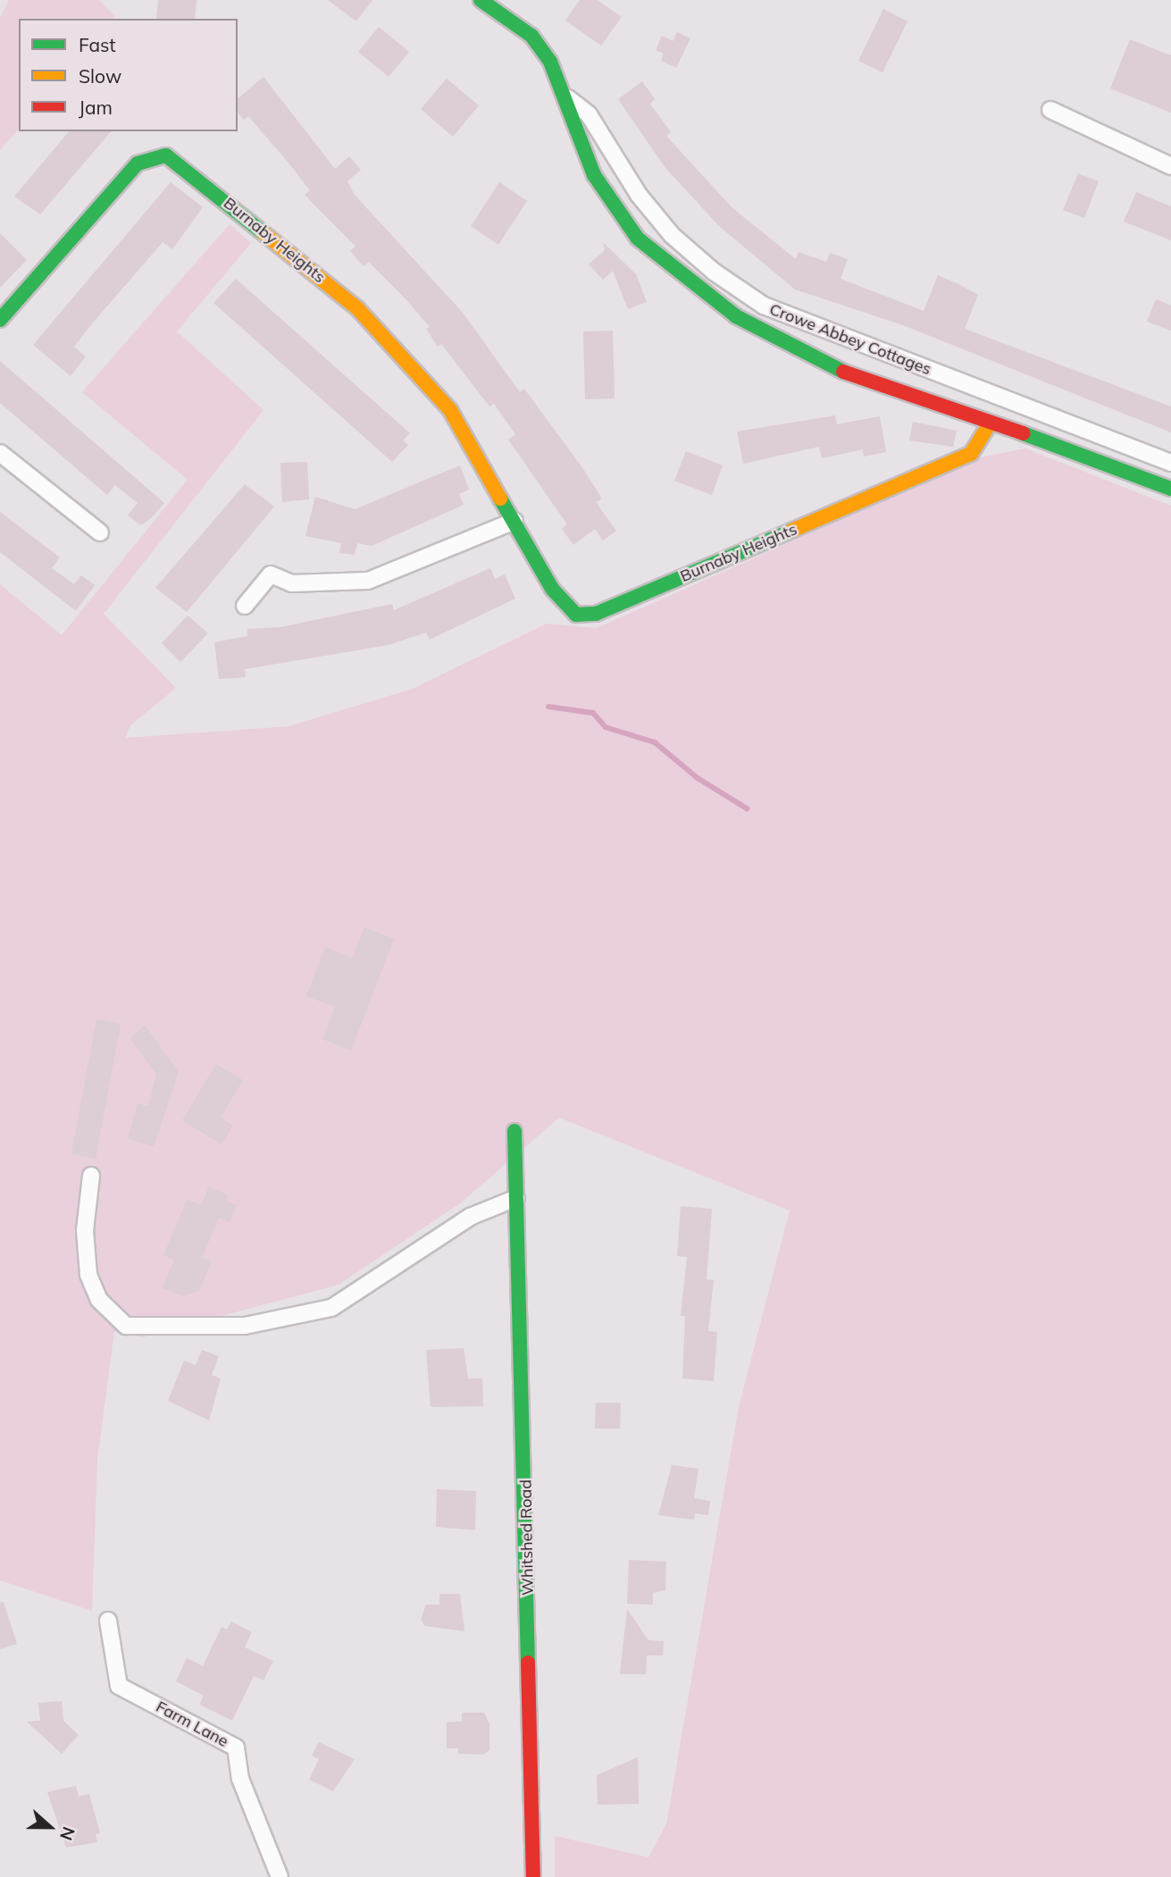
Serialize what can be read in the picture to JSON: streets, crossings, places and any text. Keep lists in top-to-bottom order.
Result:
{
  "streets": {
    "street": [
      "Burnaby Heights",
      "Crowe Abbey Cottages",
      "Whitshed Road",
      "Farm Lane"
    ]
  },
  "legend": ["Fast", "Slow", "Jam"],
  "north": "right"
}
